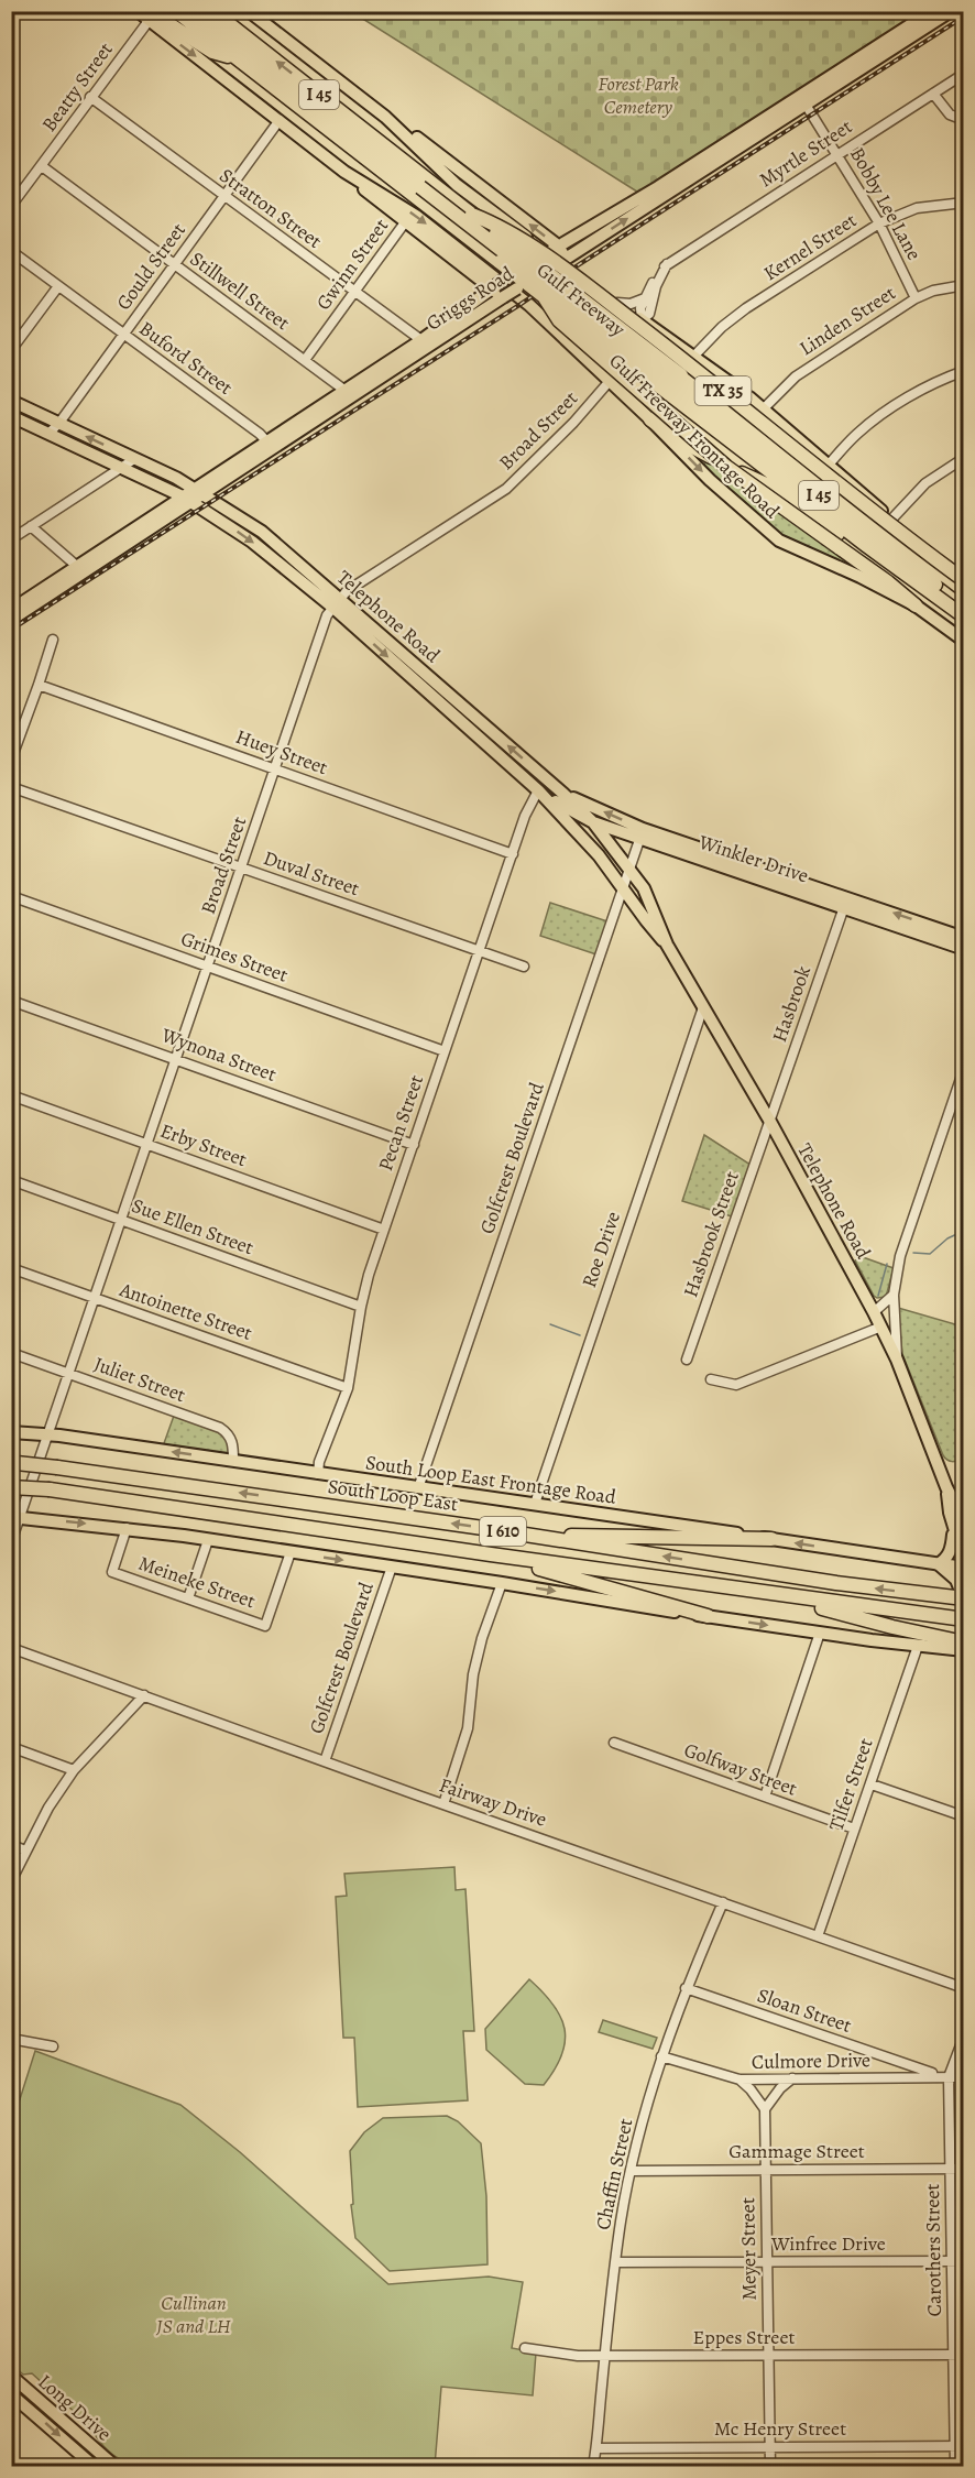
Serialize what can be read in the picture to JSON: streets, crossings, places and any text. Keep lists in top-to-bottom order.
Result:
{
  "streets": {
    "highway": [
      "I 45",
      "Gulf Freeway",
      "TX 35",
      "South Loop East",
      "I 610"
    ],
    "main road": [
      "Griggs Road",
      "Gulf Freeway Frontage Road",
      "Telephone Road",
      "Winkler Drive",
      "South Loop East Frontage Road",
      "Long Drive"
    ],
    "street": [
      "Beatty Street",
      "Myrtle Street",
      "Bobby Lee Lane",
      "Stratton Street",
      "Kernel Street",
      "Gwinn Street",
      "Gould Street",
      "Stillwell Street",
      "Linden Street",
      "Buford Street",
      "Broad Street",
      "Huey Street",
      "Duval Street",
      "Grimes Street",
      "Hasbrook",
      "Wynona Street",
      "Pecan Street",
      "Erby Street",
      "Golfcrest Boulevard",
      "Sue Ellen Street",
      "Hasbrook Street",
      "Roe Drive",
      "Antoinette Street",
      "Juliet Street",
      "Meineke Street",
      "Golfway Street",
      "Tilfer Street",
      "Fairway Drive",
      "Sloan Street",
      "Culmore Drive",
      "Gammage Street",
      "Chaffin Street",
      "Winfree Drive",
      "Meyer Street",
      "Carothers Street",
      "Eppes Street",
      "Mc Henry Street"
    ]
  },
  "crossings": [
    ["Beatty Street", "Stratton Street"],
    ["Beatty Street", "Stillwell Street"],
    ["Beatty Street", "Gulf Freeway Frontage Road"],
    ["Myrtle Street", "Bobby Lee Lane"],
    ["Myrtle Street", "Broad Street"],
    ["Bobby Lee Lane", "Kernel Street"],
    ["Bobby Lee Lane", "Griggs Road"],
    ["Bobby Lee Lane", "Linden Street"],
    ["Stratton Street", "Gwinn Street"],
    ["Stratton Street", "Gould Street"],
    ["Stratton Street", "Griggs Road"],
    ["Gwinn Street", "Stillwell Street"],
    ["Gould Street", "Stillwell Street"],
    ["Gould Street", "Buford Street"],
    ["Gould Street", "Gulf Freeway Frontage Road"],
    ["Gould Street", "Telephone Road"],
    ["Stillwell Street", "Griggs Road"],
    ["Griggs Road", "Buford Street"],
    ["Griggs Road", "Telephone Road"],
    ["Gulf Freeway", "TX 35"],
    ["Broad Street", "Gulf Freeway Frontage Road"],
    ["Broad Street", "Telephone Road"],
    ["Broad Street", "Huey Street"],
    ["Broad Street", "Duval Street"],
    ["Broad Street", "Grimes Street"],
    ["Broad Street", "Wynona Street"],
    ["Broad Street", "Erby Street"],
    ["Broad Street", "Sue Ellen Street"],
    ["Broad Street", "Antoinette Street"],
    ["Broad Street", "Juliet Street"],
    ["Broad Street", "South Loop East Frontage Road"],
    ["Telephone Road", "Winkler Drive"],
    ["Telephone Road", "Hasbrook"],
    ["Telephone Road", "Pecan Street"],
    ["Telephone Road", "Golfcrest Boulevard"],
    ["Telephone Road", "Hasbrook Street"],
    ["Telephone Road", "Roe Drive"],
    ["Huey Street", "Pecan Street"],
    ["Winkler Drive", "Hasbrook"],
    ["Winkler Drive", "Pecan Street"],
    ["Winkler Drive", "Golfcrest Boulevard"],
    ["Duval Street", "Pecan Street"],
    ["Grimes Street", "Pecan Street"],
    ["Hasbrook", "Hasbrook Street"],
    ["Wynona Street", "Pecan Street"],
    ["Pecan Street", "Erby Street"],
    ["Pecan Street", "Sue Ellen Street"],
    ["Pecan Street", "Antoinette Street"],
    ["Pecan Street", "South Loop East Frontage Road"],
    ["Golfcrest Boulevard", "South Loop East Frontage Road"],
    ["Golfcrest Boulevard", "Fairway Drive"],
    ["Roe Drive", "South Loop East Frontage Road"],
    ["Juliet Street", "South Loop East Frontage Road"],
    ["Golfway Street", "Tilfer Street"],
    ["Tilfer Street", "Fairway Drive"],
    ["Fairway Drive", "Chaffin Street"],
    ["Sloan Street", "Culmore Drive"],
    ["Sloan Street", "Chaffin Street"],
    ["Sloan Street", "Carothers Street"],
    ["Culmore Drive", "Chaffin Street"],
    ["Culmore Drive", "Carothers Street"],
    ["Gammage Street", "Chaffin Street"],
    ["Gammage Street", "Meyer Street"],
    ["Gammage Street", "Carothers Street"],
    ["Chaffin Street", "Winfree Drive"],
    ["Chaffin Street", "Eppes Street"],
    ["Chaffin Street", "Mc Henry Street"],
    ["Winfree Drive", "Meyer Street"],
    ["Winfree Drive", "Carothers Street"],
    ["Meyer Street", "Eppes Street"],
    ["Meyer Street", "Mc Henry Street"],
    ["Carothers Street", "Eppes Street"],
    ["Carothers Street", "Mc Henry Street"]
  ],
  "parks": ["Forest Park Cemetery", "Cullinan JS and LH"]
}
